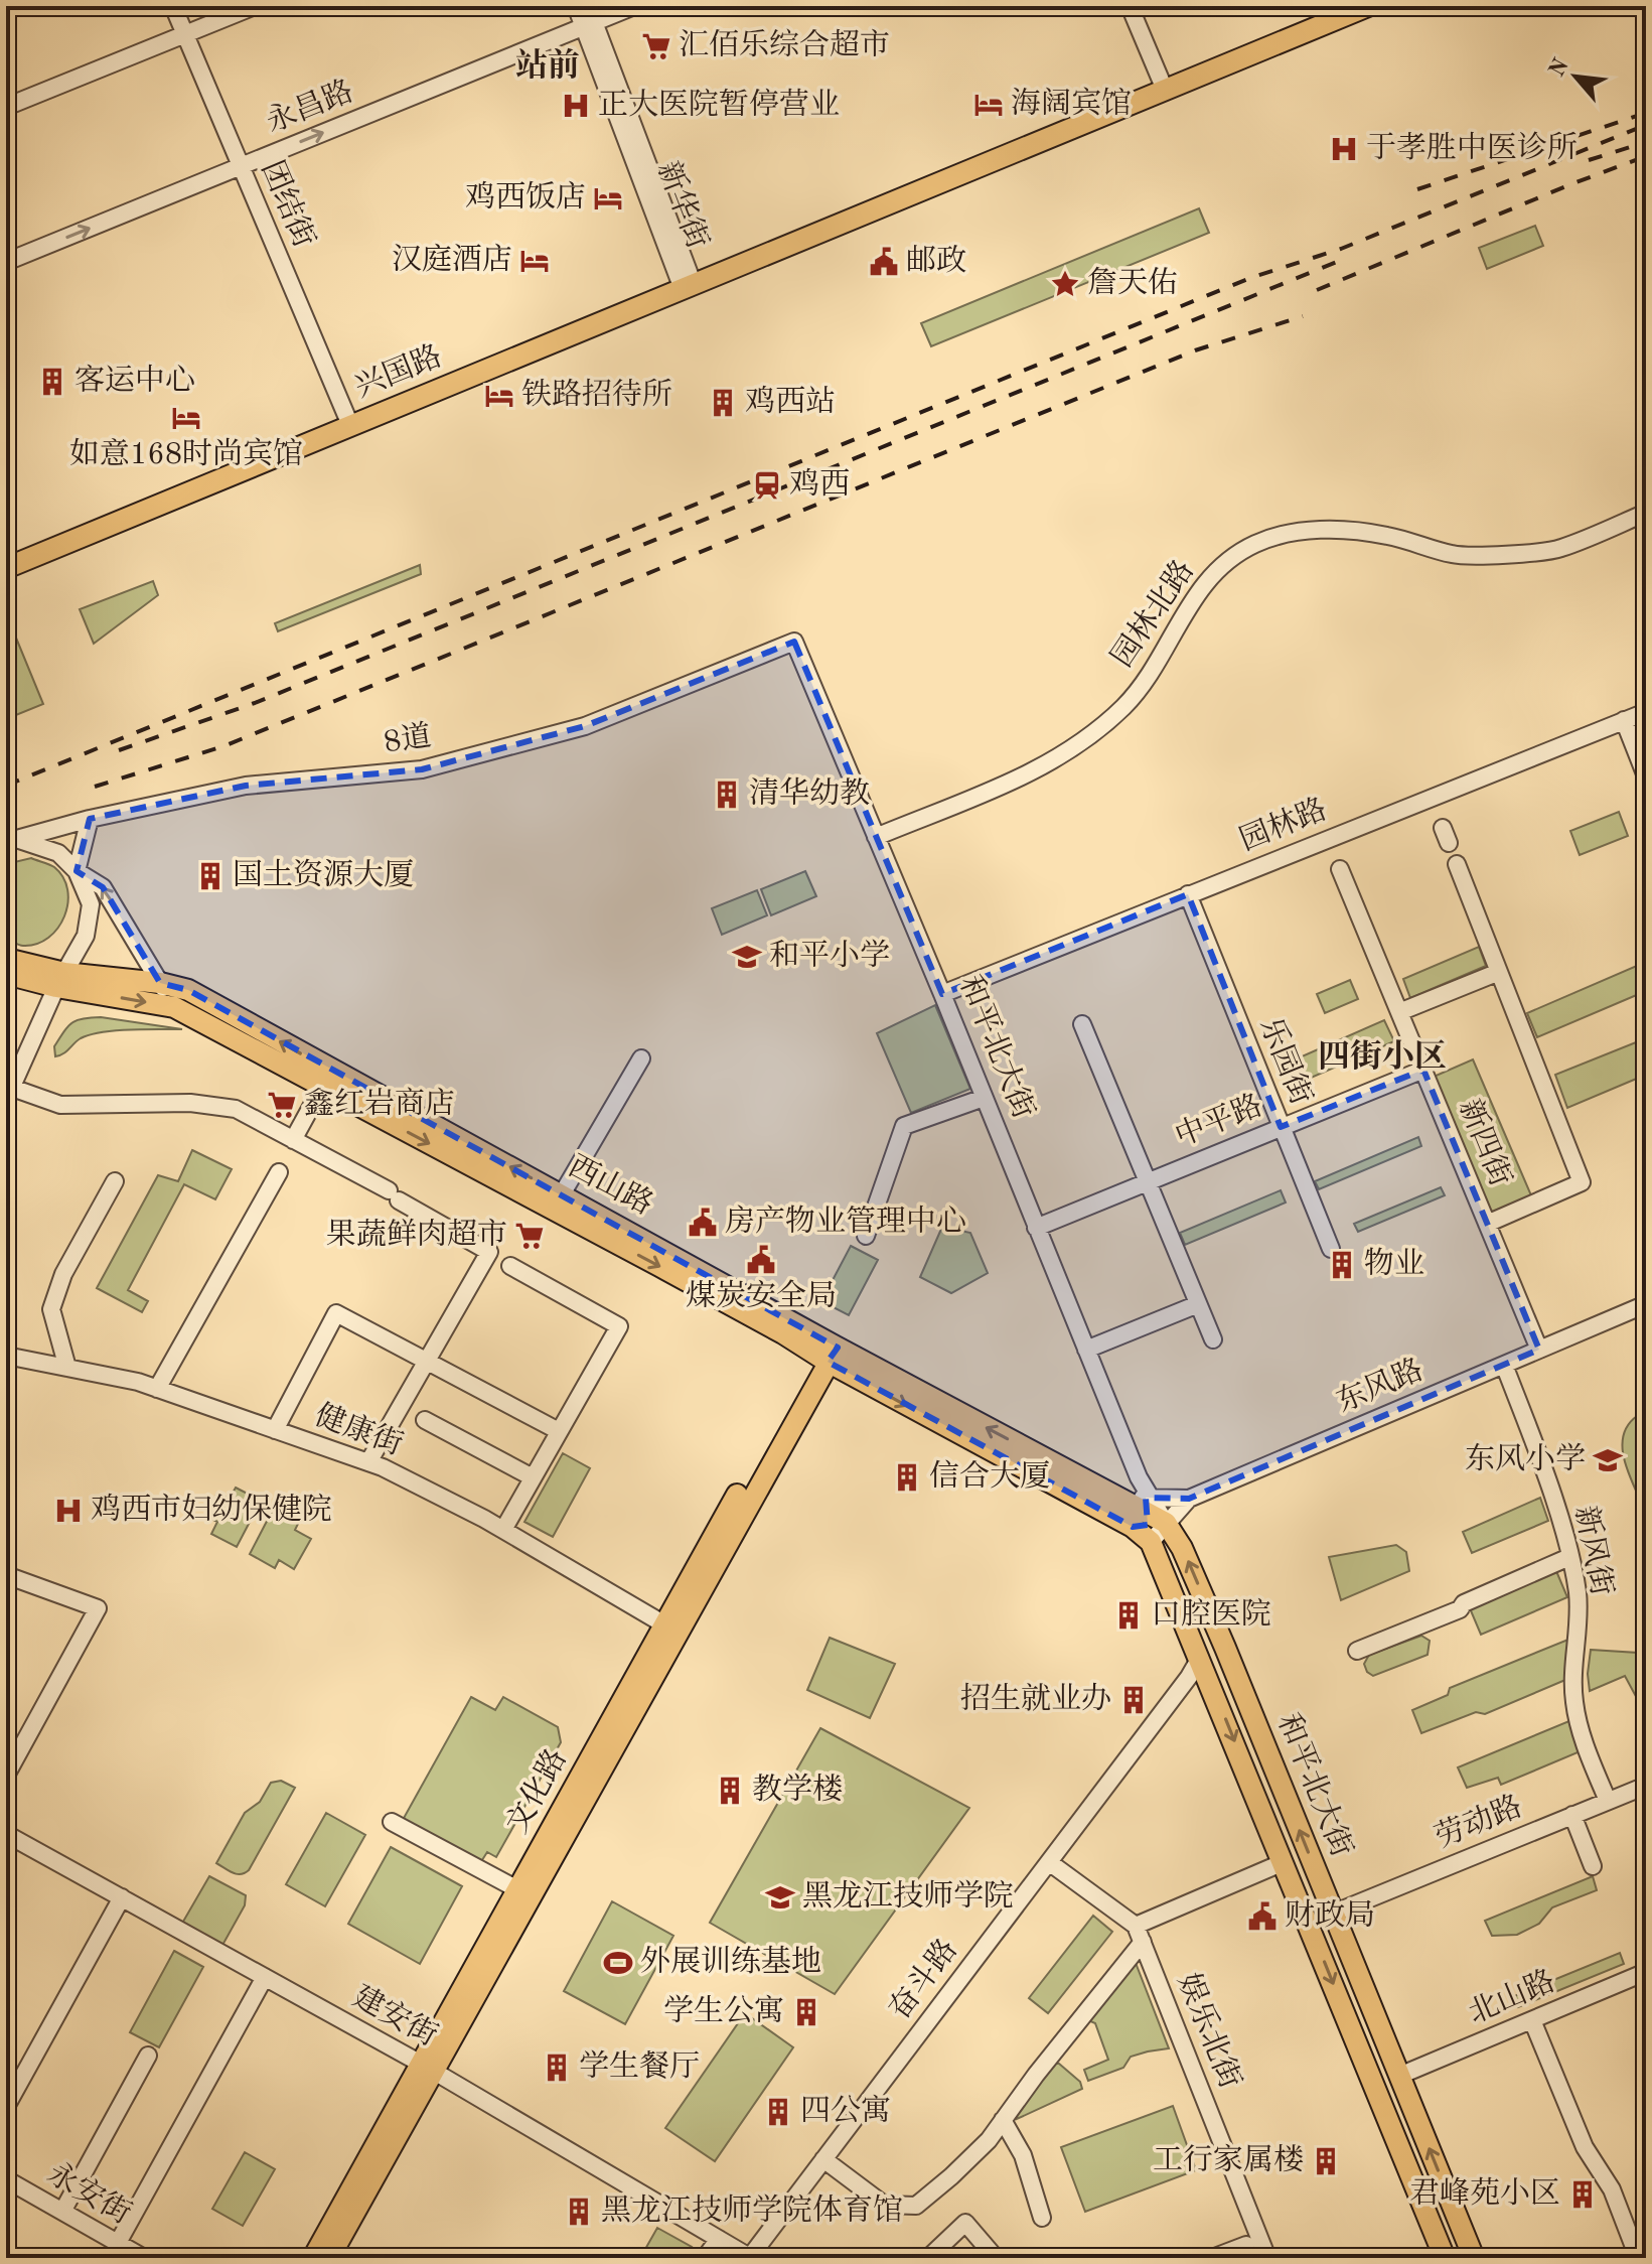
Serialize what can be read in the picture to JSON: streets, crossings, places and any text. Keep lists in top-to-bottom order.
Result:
{
  "streets": {
    "main road": [
      "兴国路",
      "和平北大街",
      "西山路",
      "文化路"
    ],
    "street": [
      "永昌路",
      "团结街",
      "新华街",
      "园林北路",
      "8道",
      "园林路",
      "乐园街",
      "中平路",
      "新四街",
      "东风路",
      "健康街",
      "新风街",
      "劳动路",
      "奋斗路",
      "北山路",
      "建安街",
      "娱乐北街",
      "永安街"
    ]
  },
  "crossings": [
    ["永昌路", "团结街"],
    ["永昌路", "新华街"],
    ["团结街", "兴国路"],
    ["新华街", "兴国路"],
    ["园林北路", "和平北大街"],
    ["8道", "和平北大街"],
    ["园林路", "和平北大街"],
    ["园林路", "乐园街"],
    ["和平北大街", "中平路"],
    ["和平北大街", "西山路"],
    ["和平北大街", "东风路"],
    ["和平北大街", "劳动路"],
    ["和平北大街", "奋斗路"],
    ["和平北大街", "北山路"],
    ["乐园街", "中平路"],
    ["中平路", "新四街"],
    ["新四街", "东风路"],
    ["西山路", "东风路"],
    ["西山路", "文化路"],
    ["东风路", "新风街"],
    ["健康街", "文化路"],
    ["新风街", "劳动路"],
    ["文化路", "建安街"],
    ["奋斗路", "建安街"]
  ],
  "districts": ["站前", "四街小区"],
  "places": {
    "supermarket": ["汇佰乐综合超市", "鑫红岩商店", "果蔬鲜肉超市"],
    "hotel": [
      "海阔宾馆",
      "鸡西饭店",
      "汉庭酒店",
      "铁路招待所",
      "如意168时尚宾馆"
    ],
    "hospital": ["正大医院暂停营业", "于孝胜中医诊所", "鸡西市妇幼保健院"],
    "public building": [
      "邮政",
      "房产物业管理中心",
      "煤炭安全局",
      "财政局"
    ],
    "place": ["詹天佑"],
    "building": [
      "客运中心",
      "鸡西站",
      "清华幼教",
      "国土资源大厦",
      "物业",
      "信合大厦",
      "口腔医院",
      "招生就业办",
      "教学楼",
      "学生公寓",
      "学生餐厅",
      "四公寓",
      "工行家属楼",
      "君峰苑小区",
      "黑龙江技师学院体育馆"
    ],
    "station": ["鸡西"],
    "school or university": ["和平小学", "东风小学", "黑龙江技师学院"],
    "sports": ["外展训练基地"]
  },
  "north": "top left"
}
